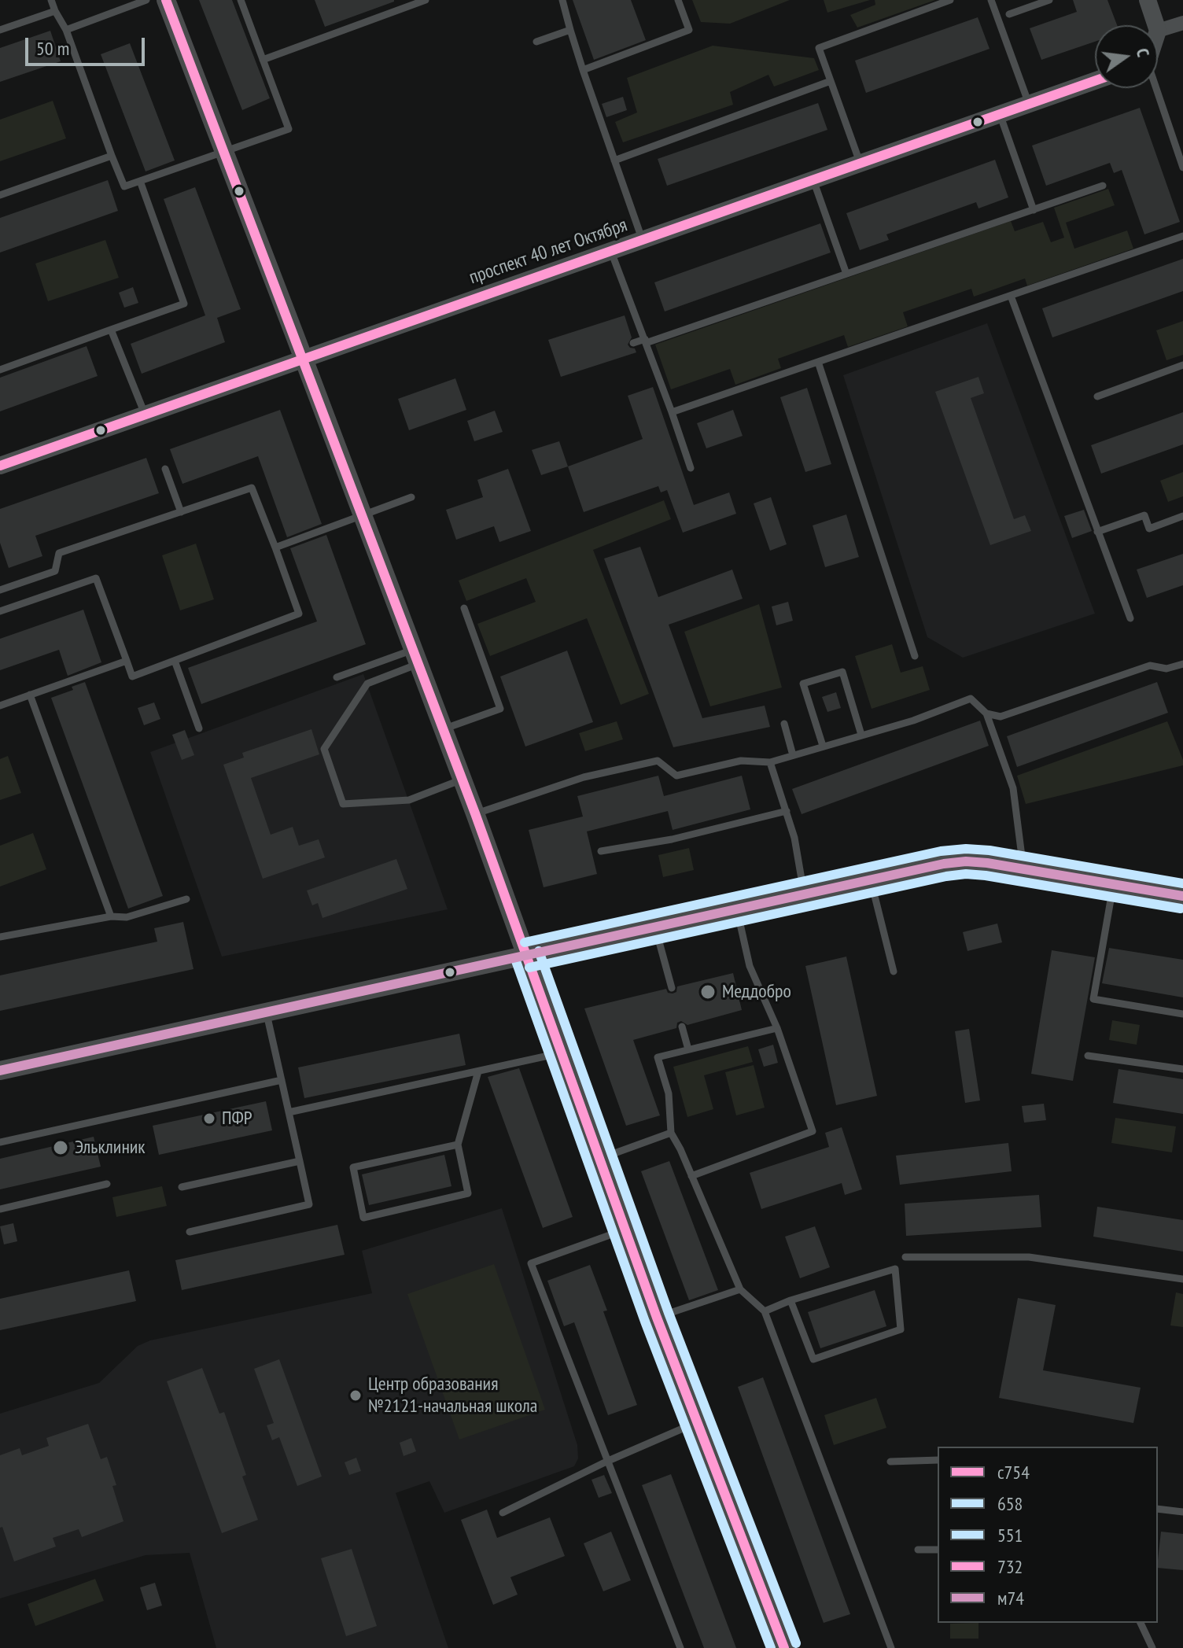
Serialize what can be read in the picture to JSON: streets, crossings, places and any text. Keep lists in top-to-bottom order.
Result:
{
  "streets": {
    "street": ["проспект 40 лет Октября"]
  },
  "places": [
    "Меддобро",
    "ПФР",
    "Эльклиник",
    "Центр образования №2121-начальная школа"
  ],
  "lines": [
    "transit line с754",
    "transit line 732",
    "transit line 551",
    "transit line м74",
    "transit line 658"
  ],
  "legend": [
    "с754",
    "658",
    "551",
    "732",
    "м74"
  ],
  "scale_bar": "50 m",
  "north": "right"
}
